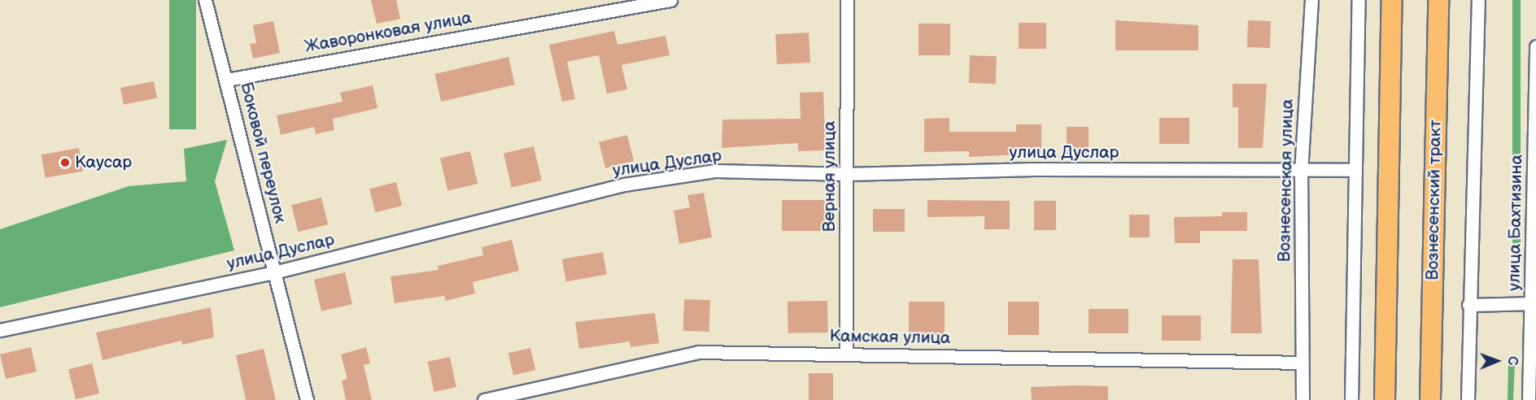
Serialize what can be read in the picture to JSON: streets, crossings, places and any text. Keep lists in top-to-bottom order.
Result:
{
  "streets": {
    "main road": ["Вознесенский тракт"],
    "street": [
      "Жаворонковая улица",
      "Боковой переулок",
      "улица Дуслар",
      "Верная улица",
      "Вознесенская улица",
      "улица Бахтизина",
      "Камская улица"
    ]
  },
  "crossings": [
    ["Жаворонковая улица", "Боковой переулок"],
    ["Боковой переулок", "улица Дуслар"],
    ["улица Дуслар", "Верная улица"],
    ["улица Дуслар", "Вознесенская улица"],
    ["Верная улица", "Камская улица"],
    ["Вознесенская улица", "Камская улица"]
  ],
  "places": ["Каусар"],
  "north": "right"
}
